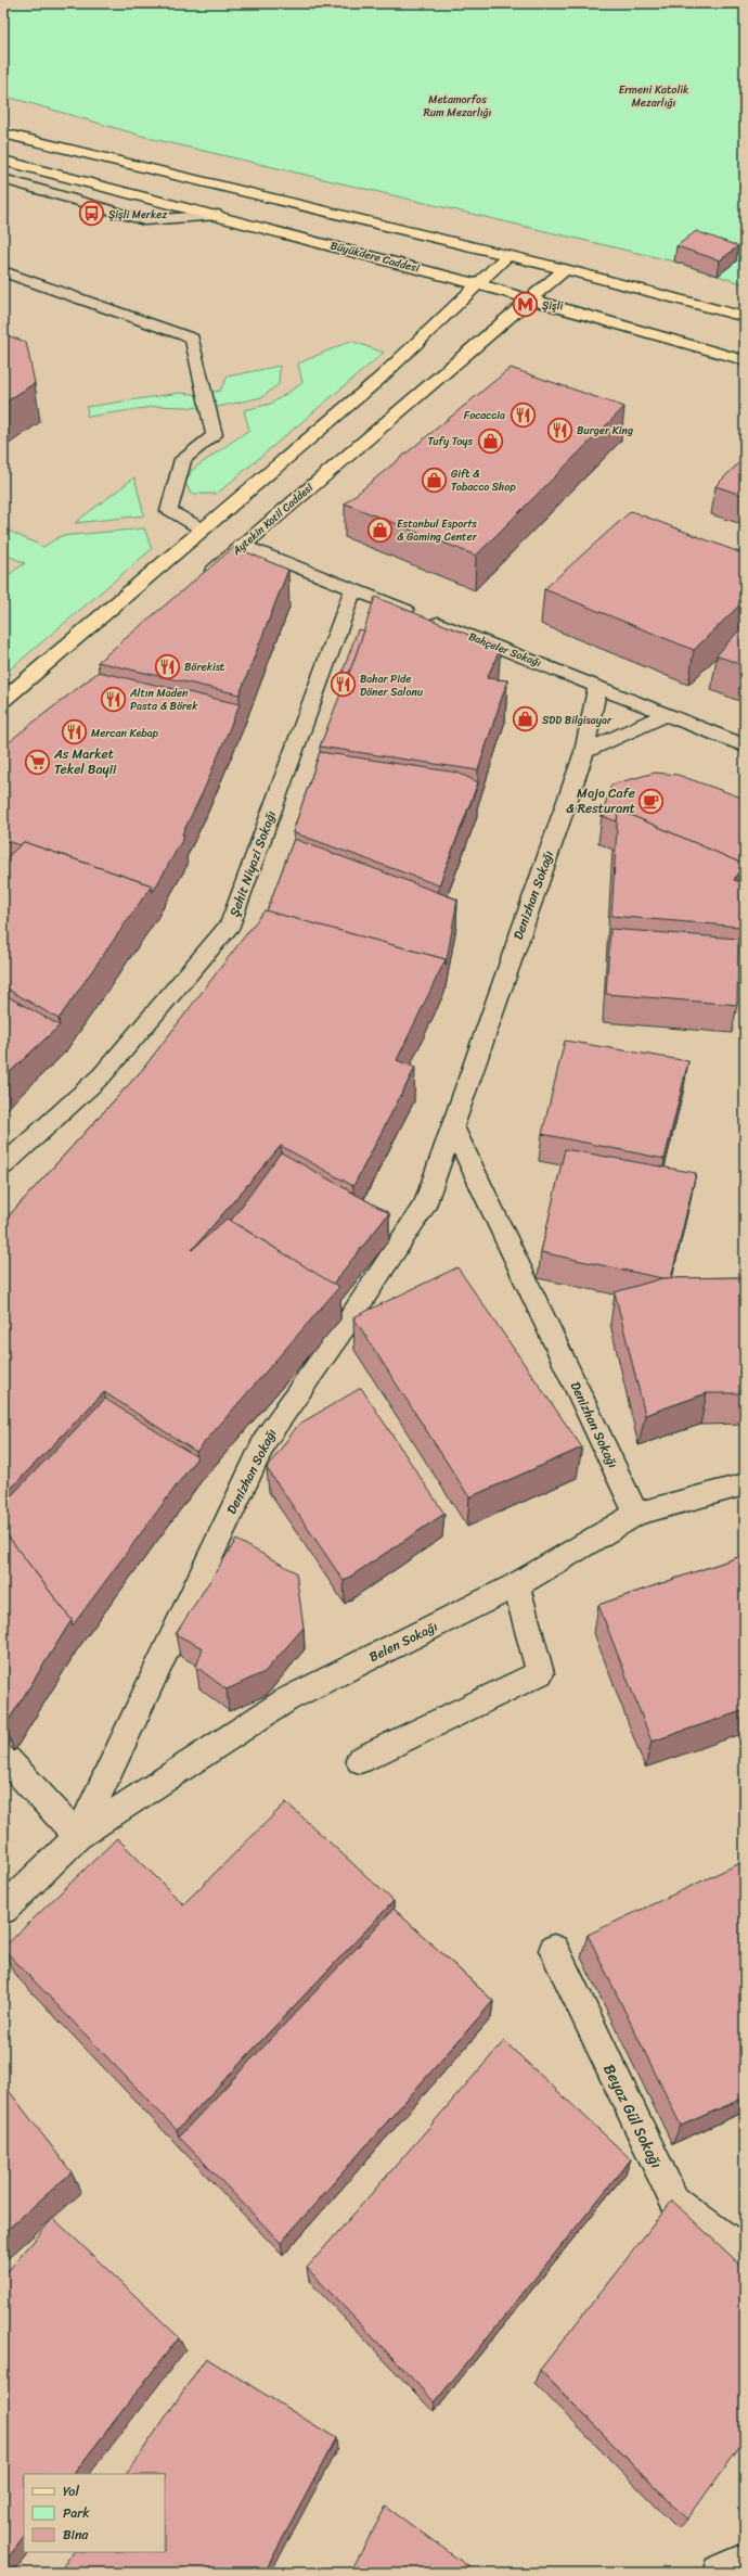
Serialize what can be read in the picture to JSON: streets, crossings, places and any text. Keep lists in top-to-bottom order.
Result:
{
  "streets": {
    "main road": ["Büyükdere Caddesi", "Aytekin Kotil Caddesi"],
    "street": [
      "Bahçeler Sokağı",
      "Şehit Niyazi Sokağı",
      "Denizhan Sokağı",
      "Belen Sokağı",
      "Beyaz Gül Sokağı"
    ]
  },
  "crossings": [
    ["Büyükdere Caddesi", "Aytekin Kotil Caddesi"],
    ["Aytekin Kotil Caddesi", "Bahçeler Sokağı"],
    ["Bahçeler Sokağı", "Şehit Niyazi Sokağı"],
    ["Bahçeler Sokağı", "Denizhan Sokağı"],
    ["Denizhan Sokağı", "Belen Sokağı"]
  ],
  "parks": ["Ermeni Katolik Mezarlığı", "Metamorfos Rum Mezarlığı"],
  "places": {
    "bus stop": ["Şişli Merkez"],
    "metro station": ["Şişli"],
    "restaurant": [
      "Focaccia",
      "Burger King",
      "Börekist",
      "Bahar Pide Döner Salonu",
      "Altın Maden Pasta & Börek",
      "Mercan Kebap"
    ],
    "shop": [
      "Tufy Toys",
      "Gift & Tobacco Shop",
      "Estanbul Esports & Gaming Center",
      "SDD Bilgisayar"
    ],
    "supermarket": ["As Market Tekel Bayii"],
    "cafe": ["Mojo Cafe & Resturant"]
  },
  "legend": ["Yol", "Park", "Bina"]
}
